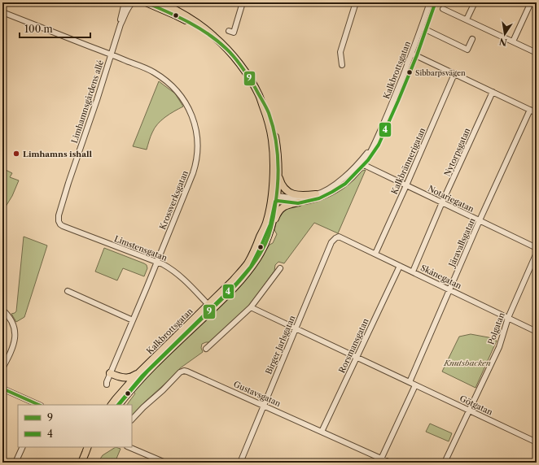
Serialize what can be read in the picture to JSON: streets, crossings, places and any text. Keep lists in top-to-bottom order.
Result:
{
  "streets": {
    "main road": ["Kalkbrottsgatan"],
    "street": [
      "Limhamnsgårdens allé",
      "Nytorpsgatan",
      "Kalkbrännerigatan",
      "Notariegatan",
      "Krossverksgatan",
      "Järavallsgatan",
      "Limstensgatan",
      "Skånegatan",
      "Polgatan",
      "Birger Jarlsgatan",
      "Rorsmansgatan",
      "Gustavsgatan",
      "Götgatan"
    ]
  },
  "crossings": [
    ["Kalkbrottsgatan", "Notariegatan"],
    ["Kalkbrottsgatan", "Limstensgatan"],
    ["Limhamnsgårdens allé", "Krossverksgatan"],
    ["Limhamnsgårdens allé", "Limstensgatan"],
    ["Nytorpsgatan", "Notariegatan"],
    ["Nytorpsgatan", "Skånegatan"],
    ["Kalkbrännerigatan", "Notariegatan"],
    ["Kalkbrännerigatan", "Skånegatan"],
    ["Notariegatan", "Järavallsgatan"],
    ["Krossverksgatan", "Limstensgatan"],
    ["Järavallsgatan", "Skånegatan"],
    ["Järavallsgatan", "Götgatan"],
    ["Skånegatan", "Polgatan"],
    ["Skånegatan", "Birger Jarlsgatan"],
    ["Skånegatan", "Rorsmansgatan"],
    ["Polgatan", "Götgatan"],
    ["Birger Jarlsgatan", "Gustavsgatan"],
    ["Birger Jarlsgatan", "Götgatan"],
    ["Rorsmansgatan", "Gustavsgatan"],
    ["Rorsmansgatan", "Götgatan"]
  ],
  "parks": ["Knutsbacken"],
  "places": ["Sibbarpsvägen", "Limhamns ishall"],
  "lines": ["transit line 9", "transit line 4"],
  "legend": ["9", "4"],
  "scale_bar": "100 m",
  "north": "bottom"
}
